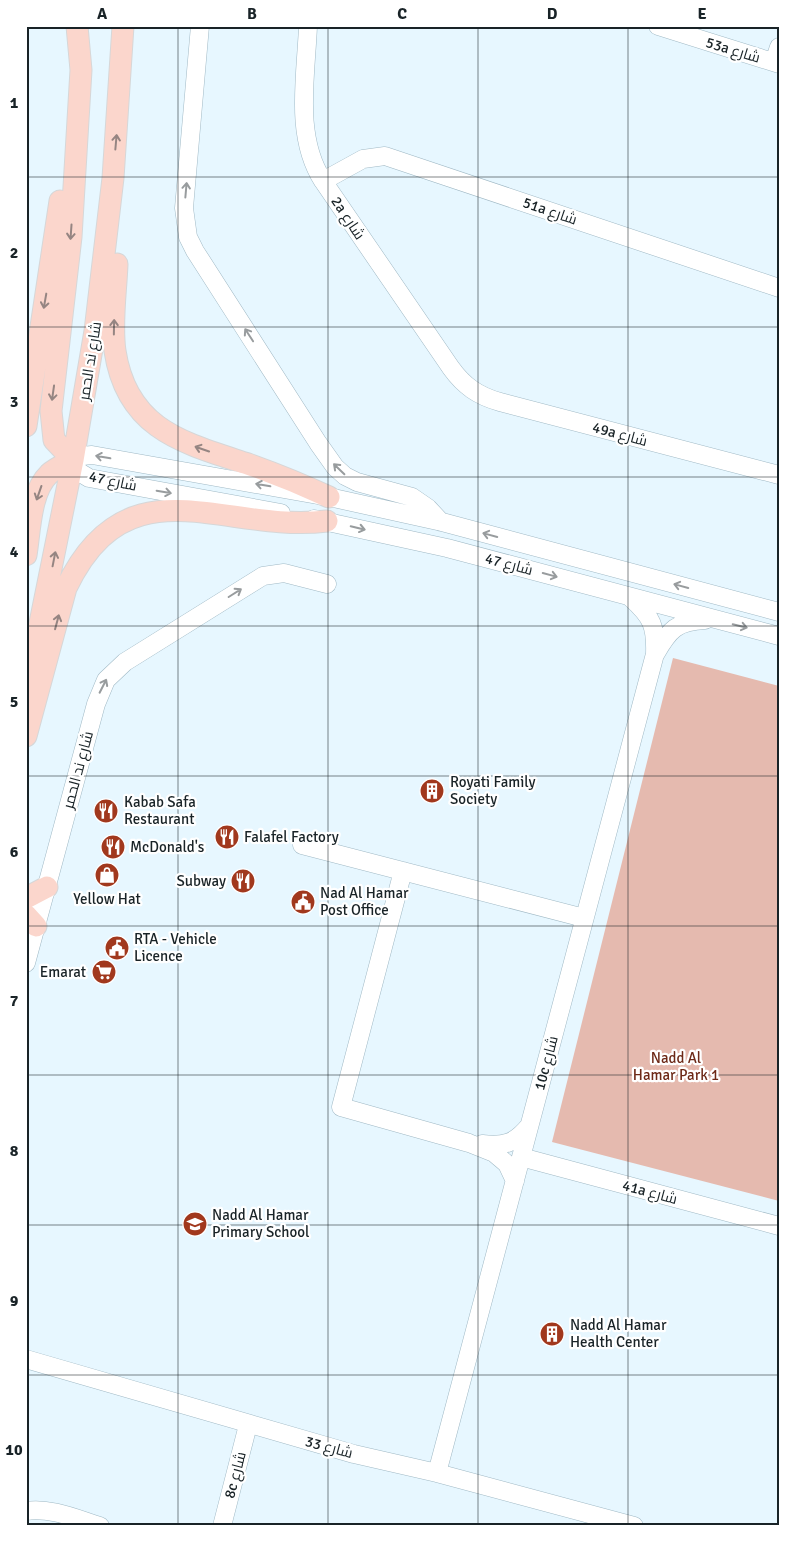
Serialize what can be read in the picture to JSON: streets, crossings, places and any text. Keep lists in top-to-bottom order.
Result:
{
  "streets": {
    "main road": ["شارع ند الحمر"],
    "street": [
      "53a شارع",
      "51a شارع",
      "2a شارع",
      "49a شارع",
      "شارع 47",
      "10c شارع",
      "41a شارع",
      "شارع 33",
      "8c شارع"
    ]
  },
  "crossings": [
    ["51a شارع", "2a شارع"],
    ["2a شارع", "49a شارع"],
    ["شارع ند الحمر", "شارع 47"],
    ["شارع 47", "10c شارع"],
    ["10c شارع", "41a شارع"],
    ["10c شارع", "شارع 33"],
    ["شارع 33", "8c شارع"]
  ],
  "parks": ["Nadd Al Hamar Park 1"],
  "places": {
    "building": ["Royati Family Society", "Nadd Al Hamar Health Center"],
    "restaurant": [
      "Kabab Safa Restaurant",
      "Falafel Factory",
      "McDonald's",
      "Subway"
    ],
    "shop": ["Yellow Hat"],
    "public building": ["Nad Al Hamar Post Office", "RTA - Vehicle Licence"],
    "supermarket": ["Emarat"],
    "school or university": ["Nadd Al Hamar Primary School"]
  },
  "grid": {
    "columns": [
      "A",
      "B",
      "C",
      "D",
      "E"
    ],
    "rows": [
      "1",
      "2",
      "3",
      "4",
      "5",
      "6",
      "7",
      "8",
      "9",
      "10"
    ]
  }
}
